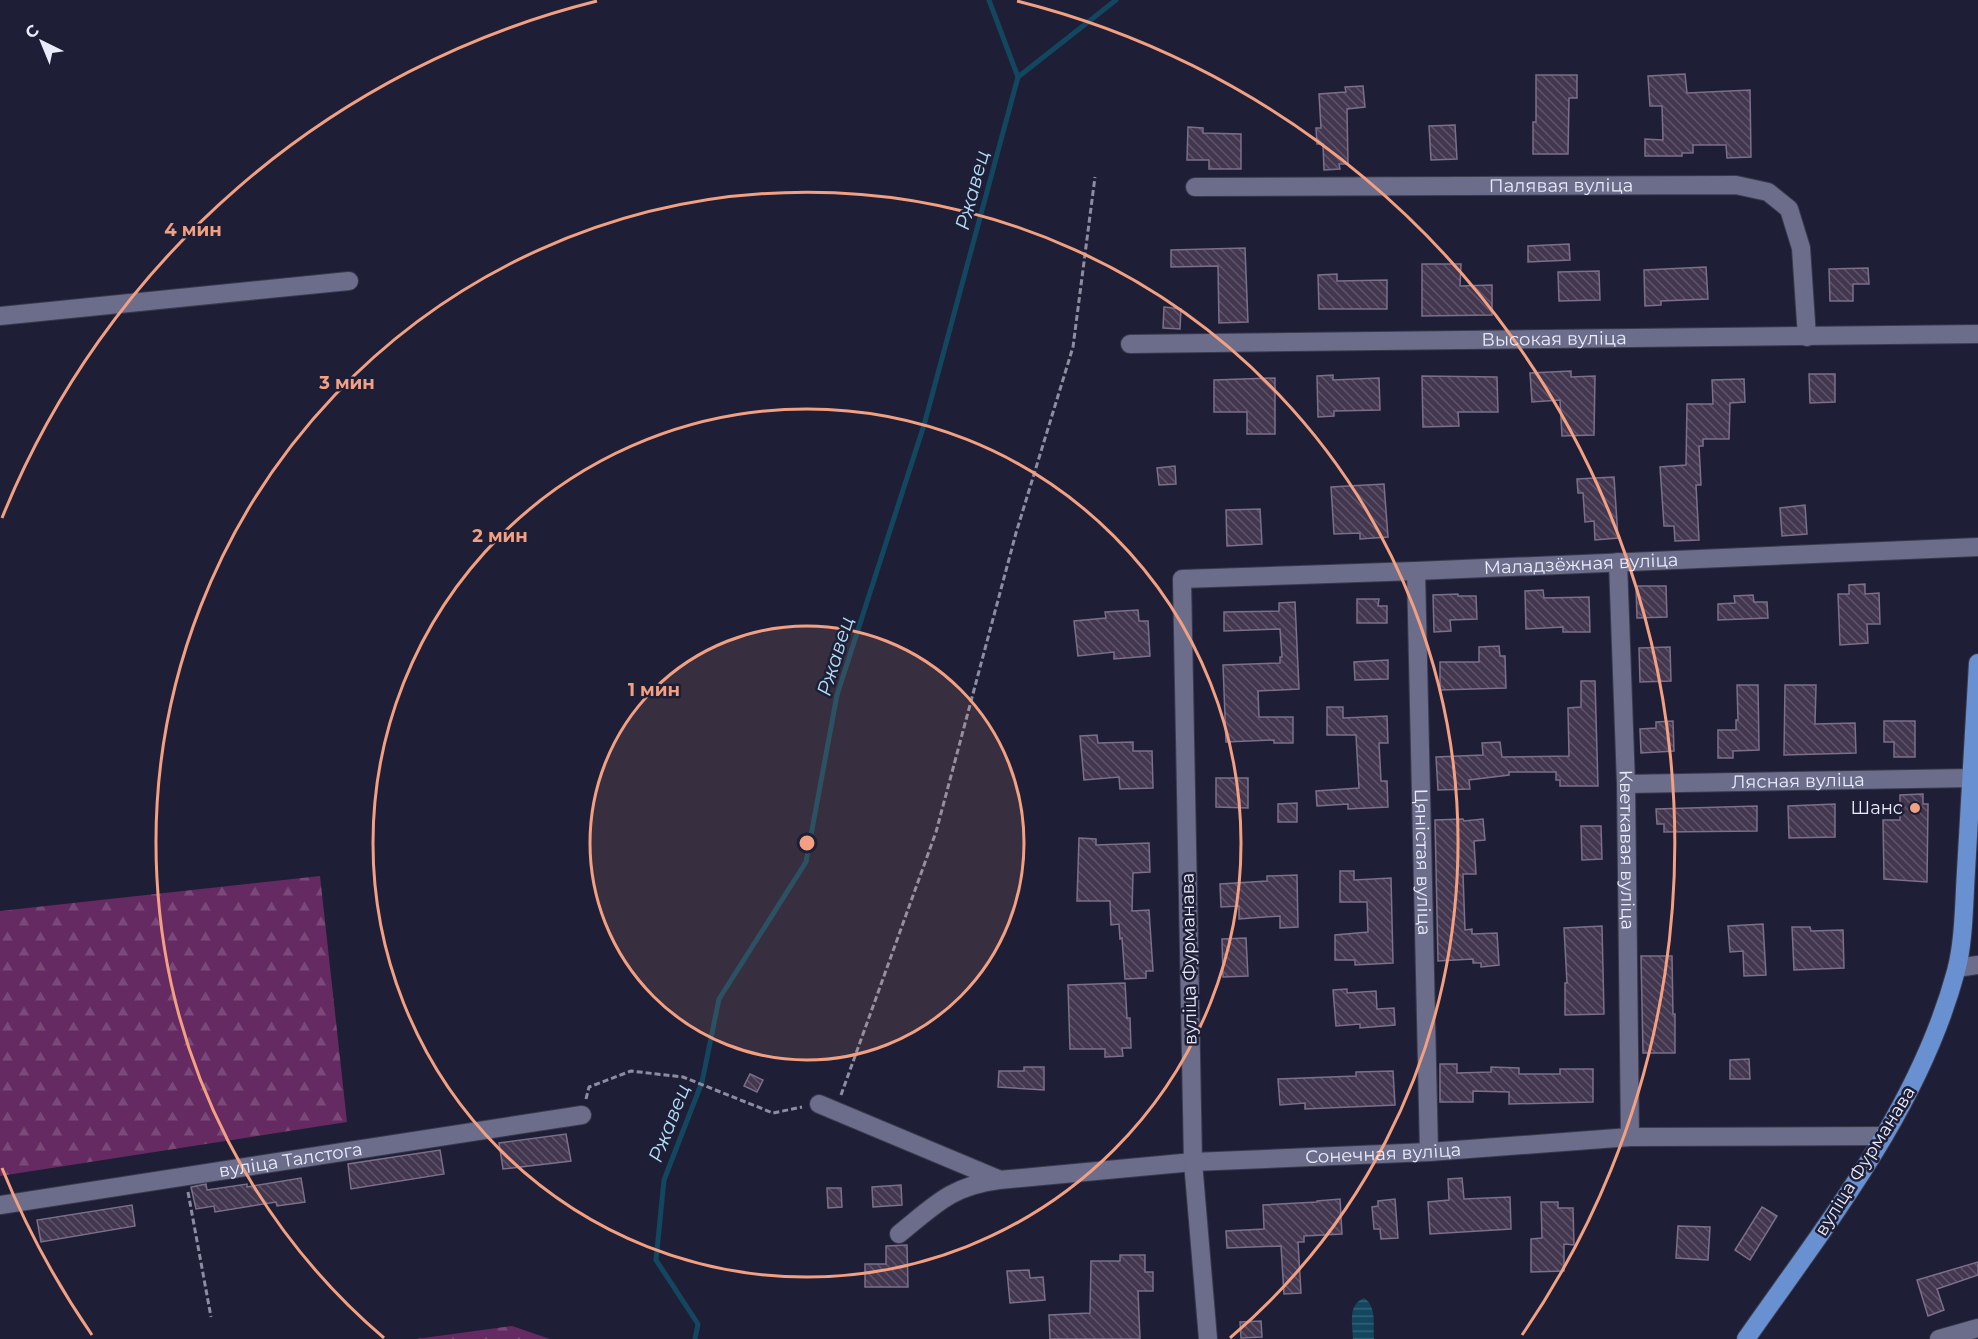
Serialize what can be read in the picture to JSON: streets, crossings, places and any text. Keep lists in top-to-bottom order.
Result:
{
  "streets": {
    "main road": ["вуліца Фурманава"],
    "street": [
      "Палявая вуліца",
      "Высокая вуліца",
      "Маладзёжная вуліца",
      "Лясная вуліца",
      "Кветкавая вуліца",
      "Цяністая вуліца",
      "Сонечная вуліца",
      "вуліца Талстога"
    ]
  },
  "crossings": [
    ["Палявая вуліца", "Высокая вуліца"],
    ["Маладзёжная вуліца", "Кветкавая вуліца"],
    ["Маладзёжная вуліца", "Цяністая вуліца"],
    ["Маладзёжная вуліца", "вуліца Фурманава"],
    ["Лясная вуліца", "Кветкавая вуліца"],
    ["Лясная вуліца", "вуліца Фурманава"],
    ["Кветкавая вуліца", "Сонечная вуліца"],
    ["Цяністая вуліца", "Сонечная вуліца"],
    ["вуліца Фурманава", "Сонечная вуліца"]
  ],
  "water": ["Ржавец"],
  "places": ["Шанс"],
  "north": "top left",
  "rings": [
    "4 мин",
    "3 мин",
    "2 мин",
    "1 мин"
  ]
}
